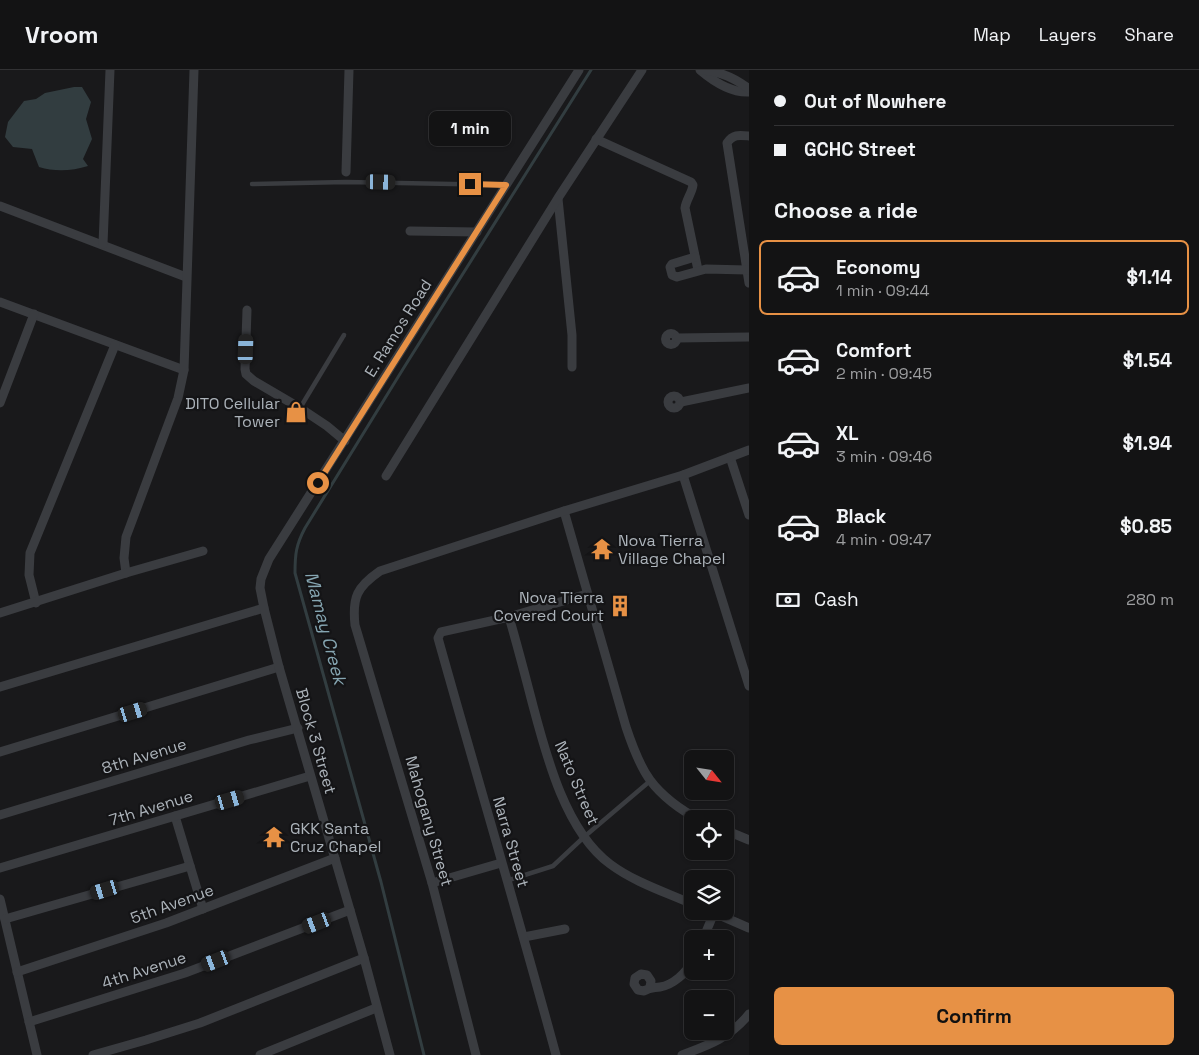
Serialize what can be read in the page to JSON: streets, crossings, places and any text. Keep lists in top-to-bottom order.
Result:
{
  "streets": {
    "street": [
      "E. Ramos Road",
      "Block 3 Street",
      "8th Avenue",
      "Nato Street",
      "7th Avenue",
      "Mahogany Street",
      "Narra Street",
      "5th Avenue",
      "4th Avenue"
    ]
  },
  "crossings": [
    ["E. Ramos Road", "Block 3 Street"],
    ["Block 3 Street", "8th Avenue"],
    ["Block 3 Street", "7th Avenue"],
    ["Block 3 Street", "5th Avenue"],
    ["Block 3 Street", "4th Avenue"],
    ["Nato Street", "Narra Street"]
  ],
  "water": ["Mamay Creek"],
  "places": {
    "shop": ["DITO Cellular Tower"],
    "temple": ["Nova Tierra Village Chapel", "GKK Santa Cruz Chapel"],
    "building": ["Nova Tierra Covered Court"]
  },
  "north": "bottom right",
  "page": {
    "header": "Vroom",
    "nav": ["Map", "Layers", "Share"],
    "banner": ["Out of Nowhere", "GCHC Street"],
    "bubble": "1 min",
    "heading": "Choose a ride",
    "list": [
      {
        "name": "Economy",
        "note": "1 min · 09:44",
        "value": "$1.14"
      },
      {
        "name": "Comfort",
        "note": "2 min · 09:45",
        "value": "$1.54"
      },
      {
        "name": "XL",
        "note": "3 min · 09:46",
        "value": "$1.94"
      },
      {
        "name": "Black",
        "note": "4 min · 09:47",
        "value": "$0.85"
      }
    ],
    "pay": ["Cash", "280 m"],
    "map_buttons": ["+", "−"],
    "buttons": "Confirm"
  }
}
